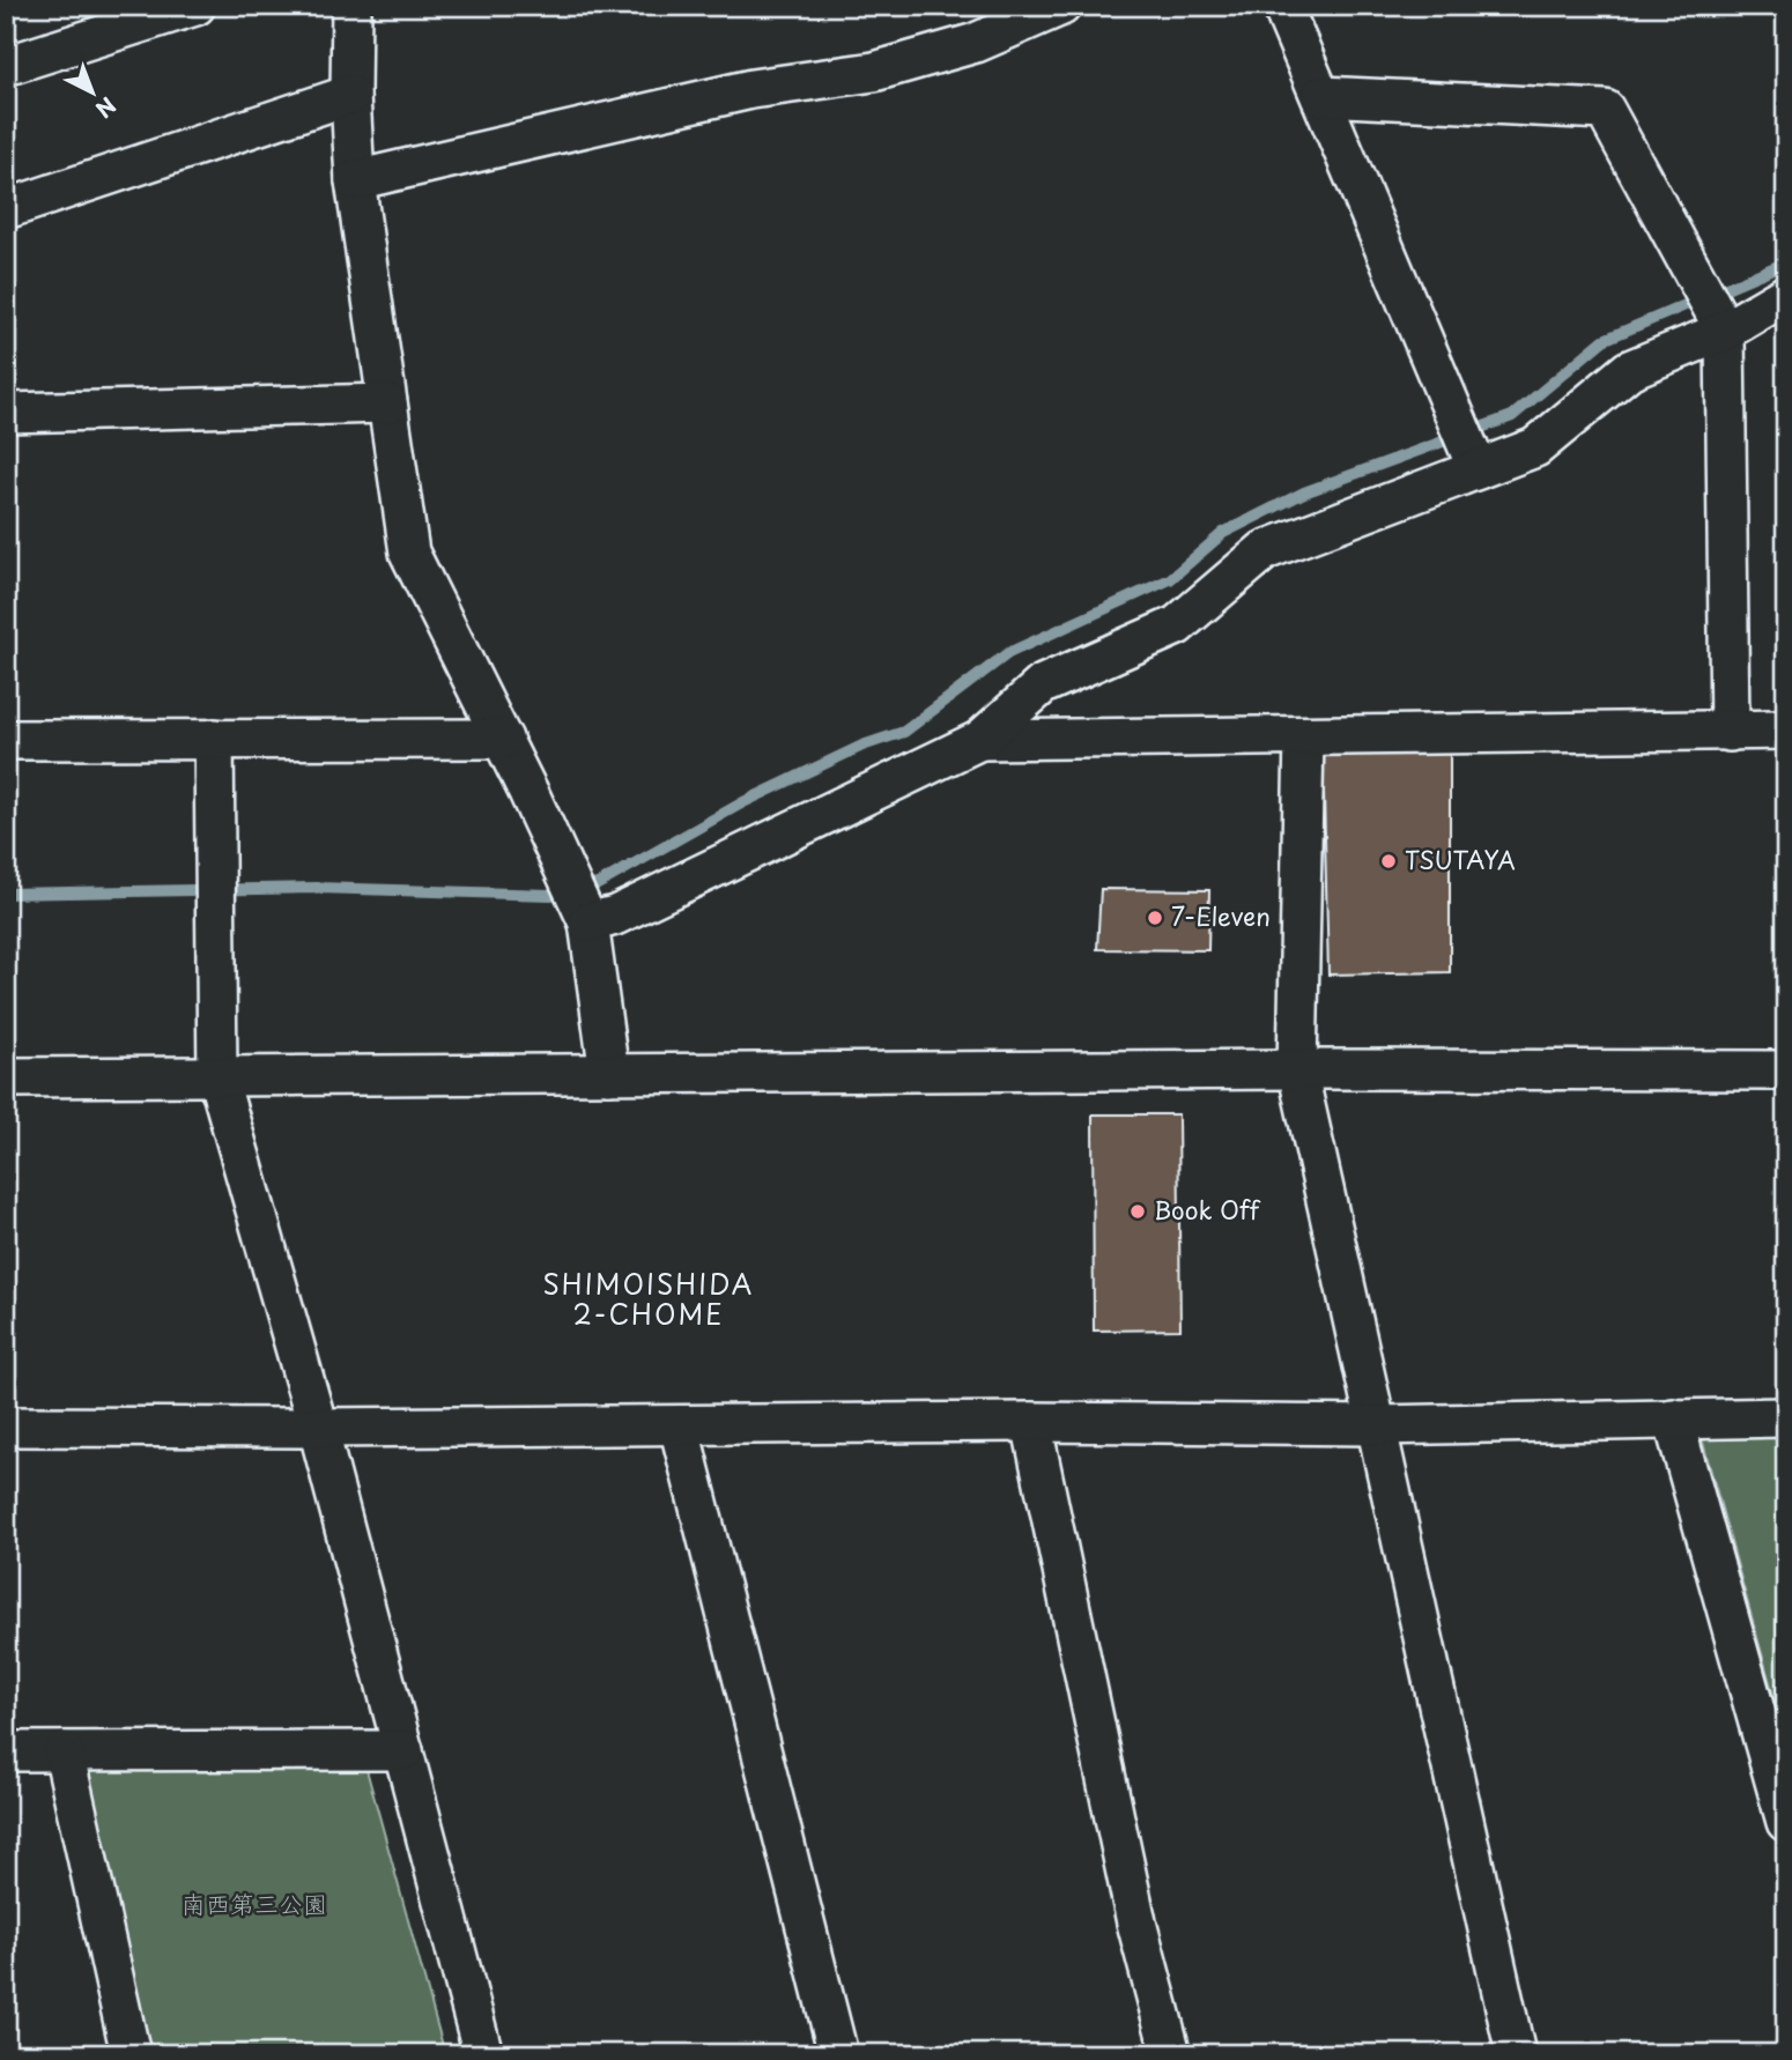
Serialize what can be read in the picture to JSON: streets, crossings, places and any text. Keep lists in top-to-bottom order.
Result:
{
  "districts": ["SHIMOISHIDA 2-CHOME"],
  "parks": ["南西第三公園"],
  "places": ["TSUTAYA", "7-Eleven", "Book Off"],
  "north": "bottom right"
}
